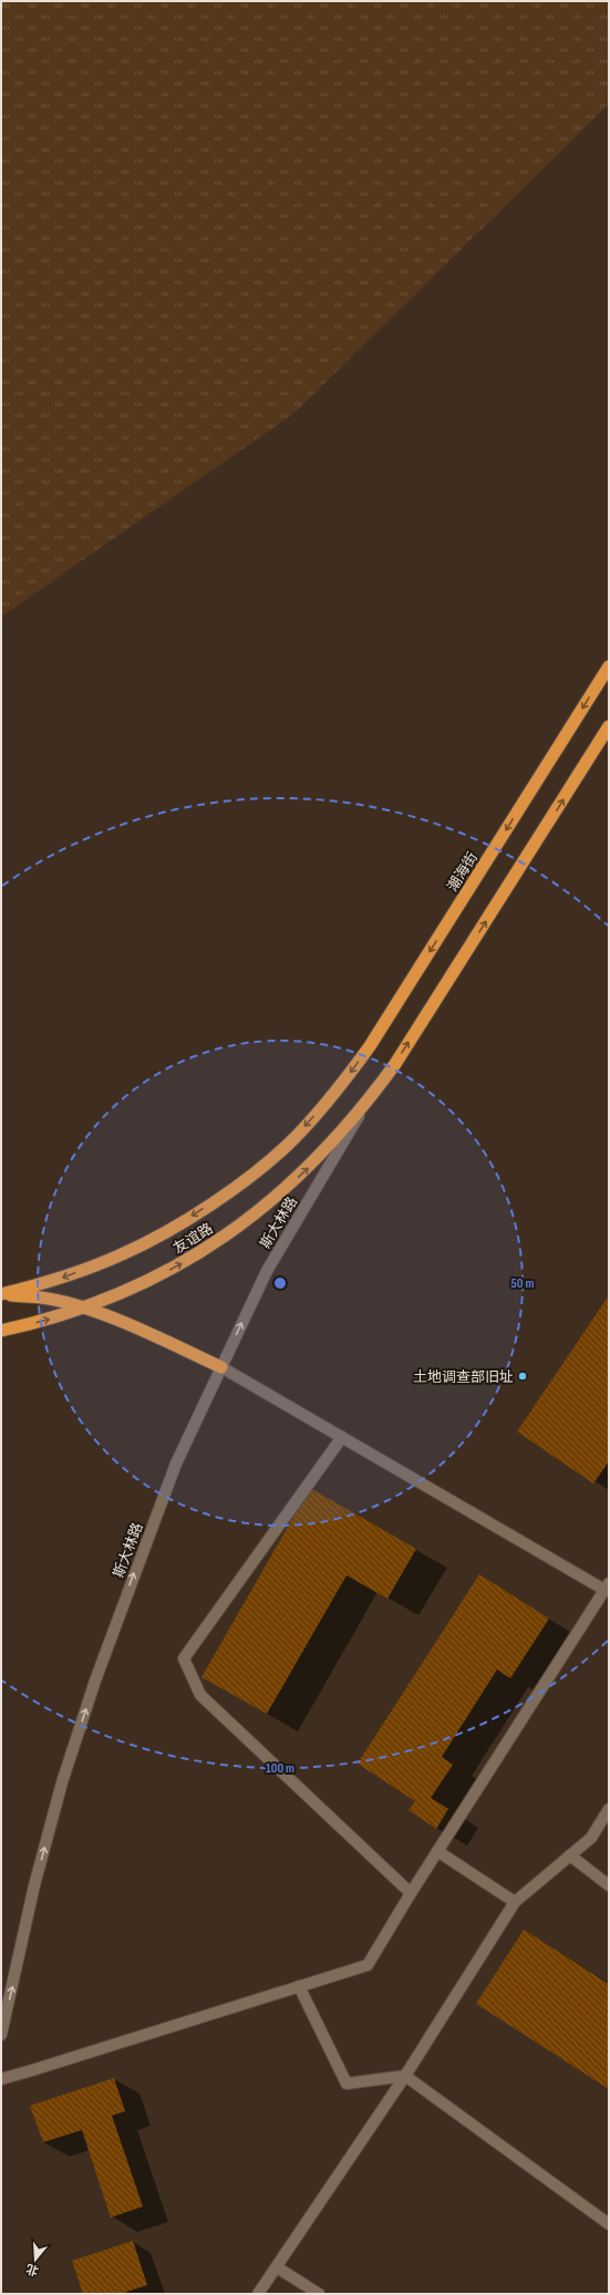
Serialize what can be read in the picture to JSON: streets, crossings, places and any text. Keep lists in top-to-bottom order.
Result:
{
  "streets": {
    "highway": ["潮海街", "友谊路"],
    "street": ["斯大林路"]
  },
  "crossings": [
    ["潮海街", "友谊路"],
    ["斯大林路", "友谊路"]
  ],
  "one_way": ["斯大林路"],
  "places": ["土地调查部旧址"],
  "north": "bottom",
  "rings": ["50 m", "100 m"]
}
